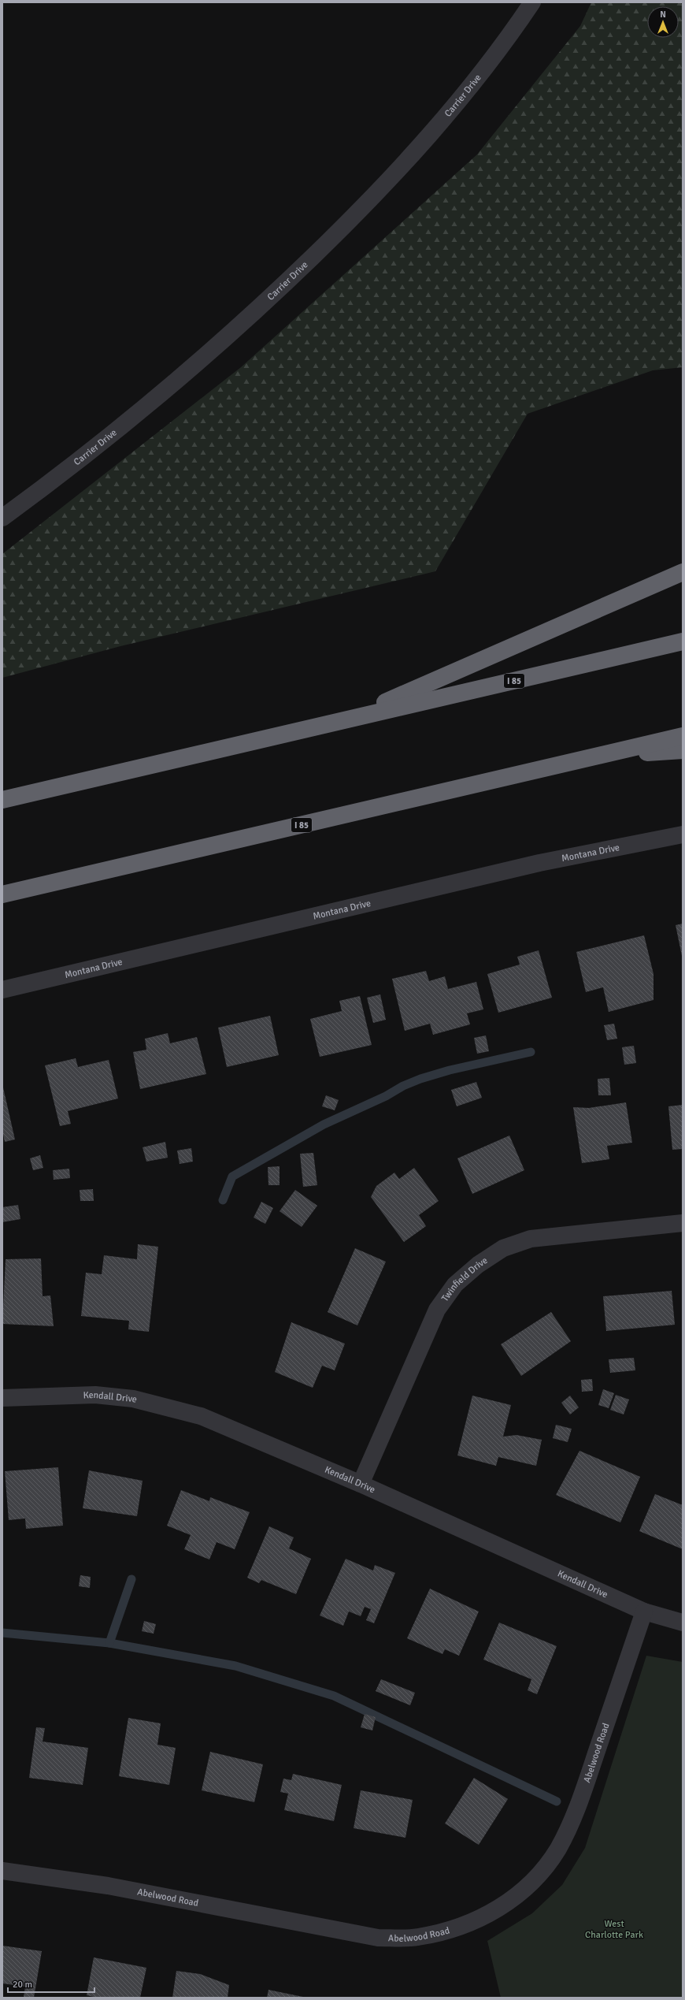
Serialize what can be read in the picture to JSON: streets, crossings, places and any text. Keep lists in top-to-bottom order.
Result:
{
  "streets": {
    "highway": ["I 85"],
    "street": [
      "Carrier Drive",
      "Montana Drive",
      "Twinfield Drive",
      "Kendall Drive",
      "Abelwood Road"
    ]
  },
  "crossings": [
    ["Twinfield Drive", "Kendall Drive"],
    ["Kendall Drive", "Abelwood Road"]
  ],
  "parks": ["West Charlotte Park"],
  "scale_bar": "20 m",
  "north": "top"
}
